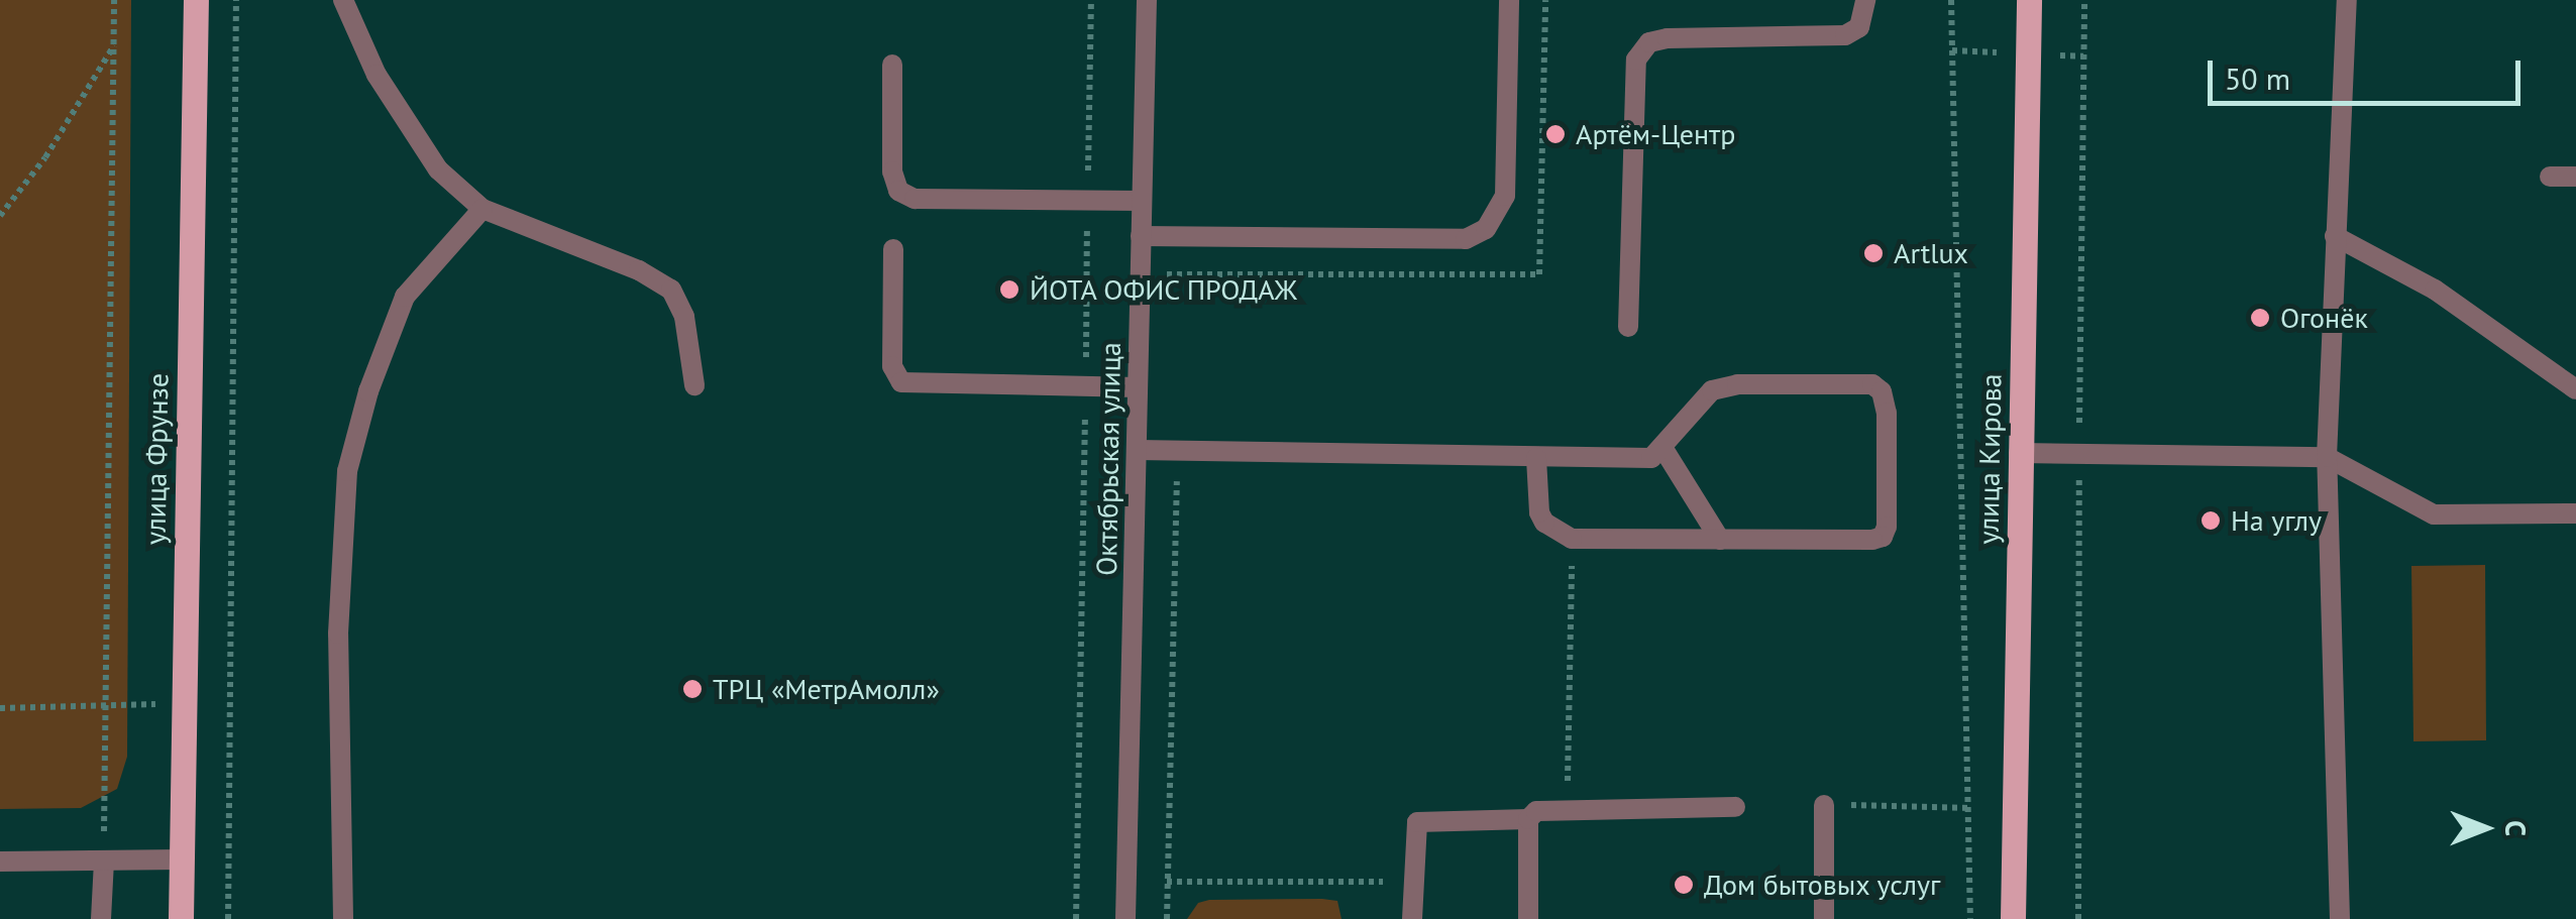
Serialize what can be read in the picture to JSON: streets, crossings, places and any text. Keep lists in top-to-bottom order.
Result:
{
  "streets": {
    "main road": ["улица Фрунзе", "улица Кирова"],
    "street": ["Октябрьская улица"]
  },
  "places": [
    "Артём-Центр",
    "Artlux",
    "ЙОТА ОФИС ПРОДАЖ",
    "Огонёк",
    "На углу",
    "ТРЦ «МетрАмолл»",
    "Дом бытовых услуг"
  ],
  "scale_bar": "50 m",
  "north": "right"
}
